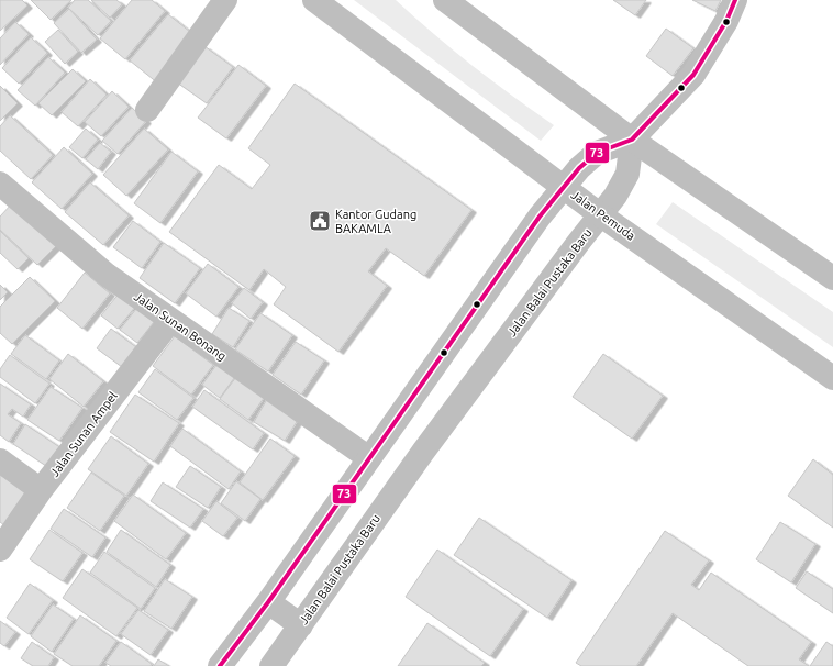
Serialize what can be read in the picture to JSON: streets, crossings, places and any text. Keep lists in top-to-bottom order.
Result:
{
  "streets": {
    "street": [
      "Jalan Pemuda",
      "Jalan Balai Pustaka Baru",
      "Jalan Sunan Bonang",
      "Jalan Sunan Ampel"
    ]
  },
  "crossings": [
    ["Jalan Pemuda", "Jalan Balai Pustaka Baru"],
    ["Jalan Sunan Bonang", "Jalan Sunan Ampel"]
  ],
  "places": {
    "public building": ["Kantor Gudang BAKAMLA"]
  },
  "lines": ["transit line 73"]
}
